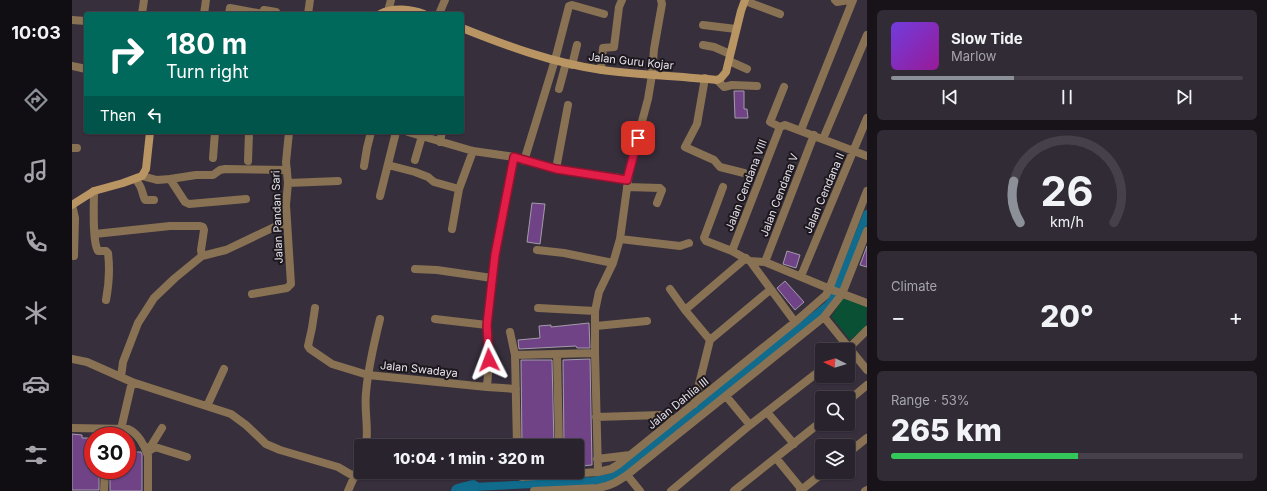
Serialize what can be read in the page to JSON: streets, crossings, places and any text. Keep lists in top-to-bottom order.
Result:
{
  "streets": {
    "street": [
      "Jalan Guru Kojar",
      "Jalan Cendana VIII",
      "Jalan Cendana II",
      "Jalan Cendana V",
      "Jalan Pandan Sari",
      "Jalan Swadaya",
      "Jalan Dahlia III"
    ]
  },
  "north": "left",
  "page": {
    "tabs": "10:03",
    "turn": ["180 m", "Turn right"],
    "song": ["Slow Tide", "Marlow"],
    "then": "Then",
    "tile": [
      "Climate",
      ["Range · 53%", "265 km"]
    ],
    "heat": ["−", "20°", "+"],
    "limit": "30",
    "trip": "10:04 · 1 min · 320 m",
    "gauge": ["26", "km/h"]
  }
}
